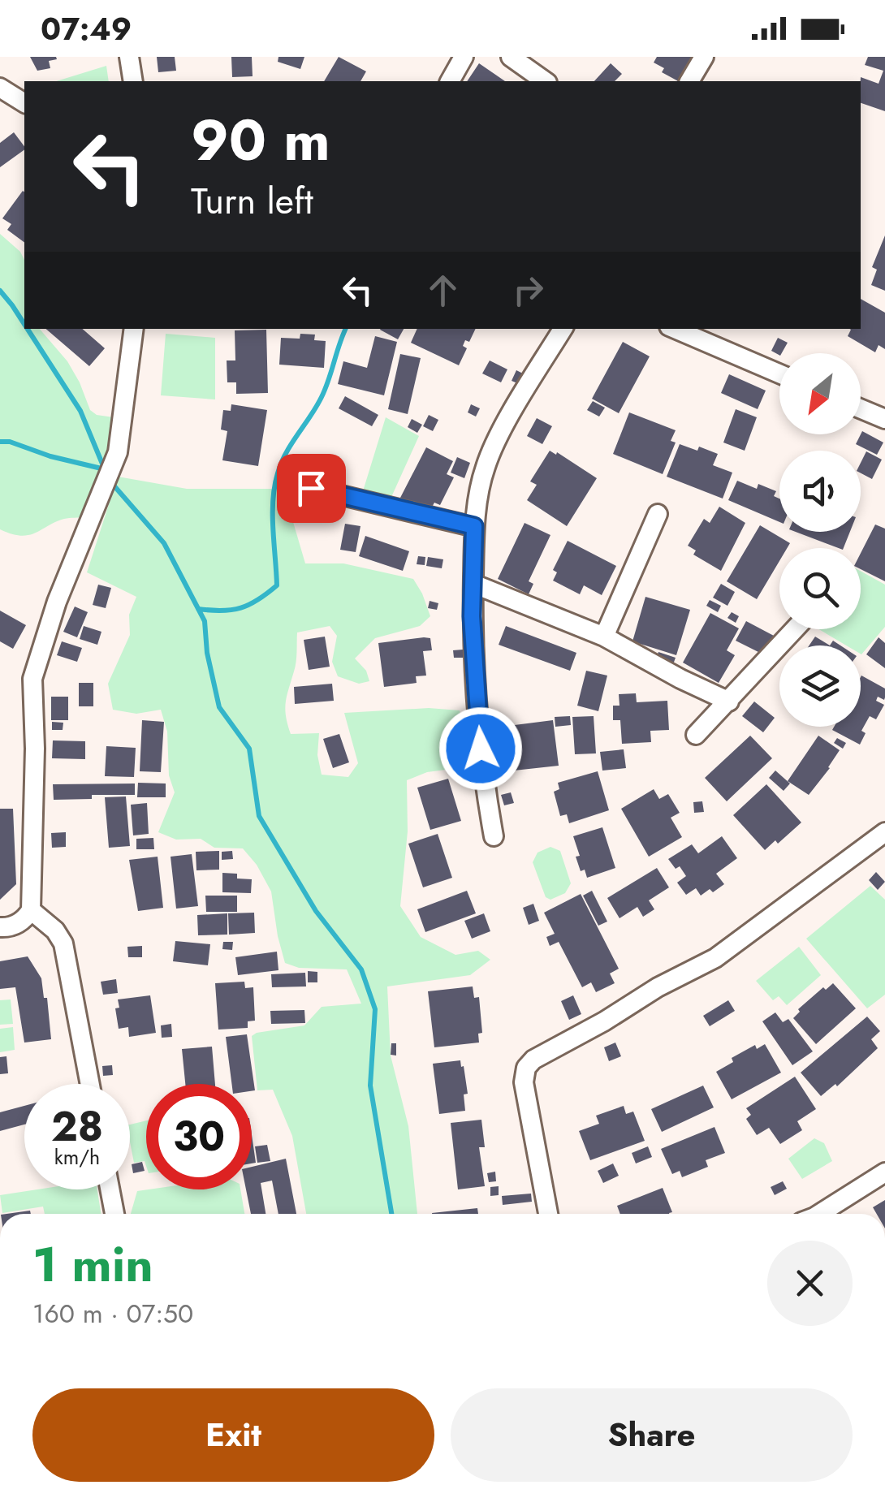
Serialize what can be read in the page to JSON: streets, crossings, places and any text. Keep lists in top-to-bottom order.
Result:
{
  "north": "bottom left",
  "page": {
    "status": "07:49",
    "turn": ["90 m", "Turn left"],
    "speed": "28 km/h",
    "limit": "30",
    "heading": ["1 min", "160 m · 07:50"],
    "buttons": ["Exit", "Share"]
  }
}
